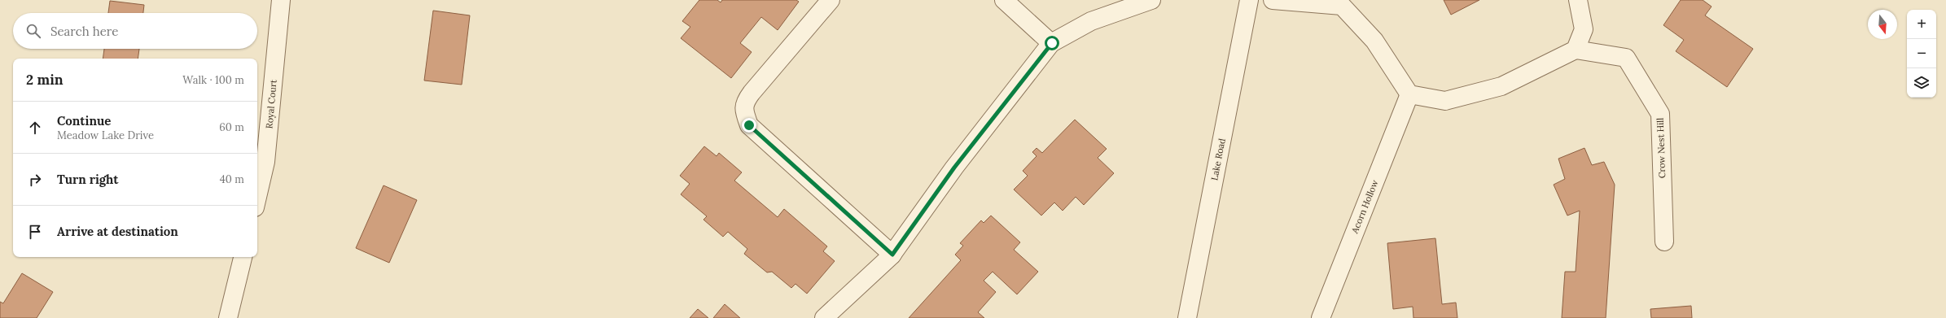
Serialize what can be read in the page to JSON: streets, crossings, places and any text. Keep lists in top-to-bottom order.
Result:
{
  "streets": {
    "street": [
      "Royal Court",
      "Crow Nest Hill",
      "Lake Road",
      "Acorn Hollow"
    ]
  },
  "north": "bottom",
  "page": {
    "map_buttons": ["+", "−"],
    "search": "Search here",
    "heading": ["2 min", "Walk · 100 m"],
    "list": [
      ["Continue", "Meadow Lake Drive", "60 m"],
      ["Turn right", "40 m"],
      "Arrive at destination"
    ]
  }
}
